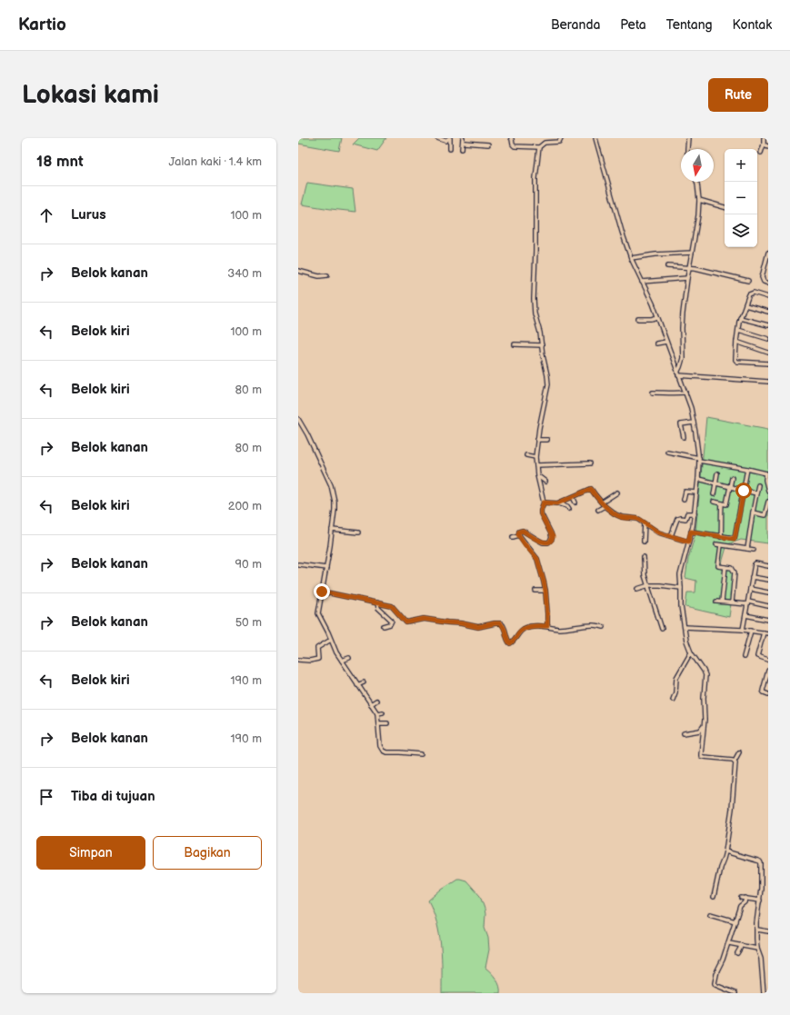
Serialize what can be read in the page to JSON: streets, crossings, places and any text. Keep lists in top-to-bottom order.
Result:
{
  "north": "bottom",
  "page": {
    "header": "Kartio",
    "nav": [
      "Beranda",
      "Peta",
      "Tentang",
      "Kontak"
    ],
    "buttons": [
      "Rute",
      ["Simpan", "Bagikan"]
    ],
    "title": "Lokasi kami",
    "heading": ["18 mnt", "Jalan kaki · 1.4 km"],
    "map_buttons": ["+", "−"],
    "list": [
      ["Lurus", "100 m"],
      ["Belok kanan", "340 m"],
      ["Belok kiri", "100 m"],
      ["Belok kiri", "80 m"],
      ["Belok kanan", "80 m"],
      ["Belok kiri", "200 m"],
      ["Belok kanan", "90 m"],
      ["Belok kanan", "50 m"],
      ["Belok kiri", "190 m"],
      ["Belok kanan", "190 m"],
      "Tiba di tujuan"
    ]
  }
}
